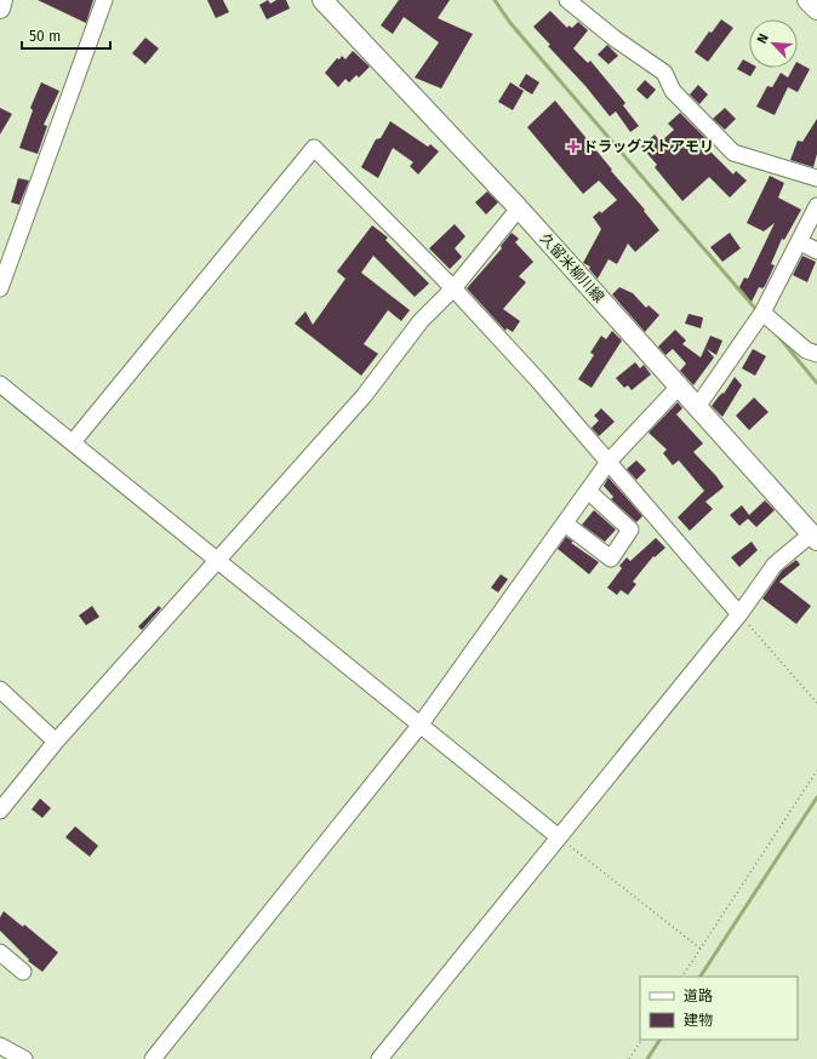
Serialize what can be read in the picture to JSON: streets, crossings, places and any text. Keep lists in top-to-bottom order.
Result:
{
  "streets": {
    "main road": ["久留米柳川線"]
  },
  "places": {
    "health": ["ドラッグストアモリ"]
  },
  "legend": ["道路", "建物"],
  "scale_bar": "50 m",
  "north": "top left"
}
